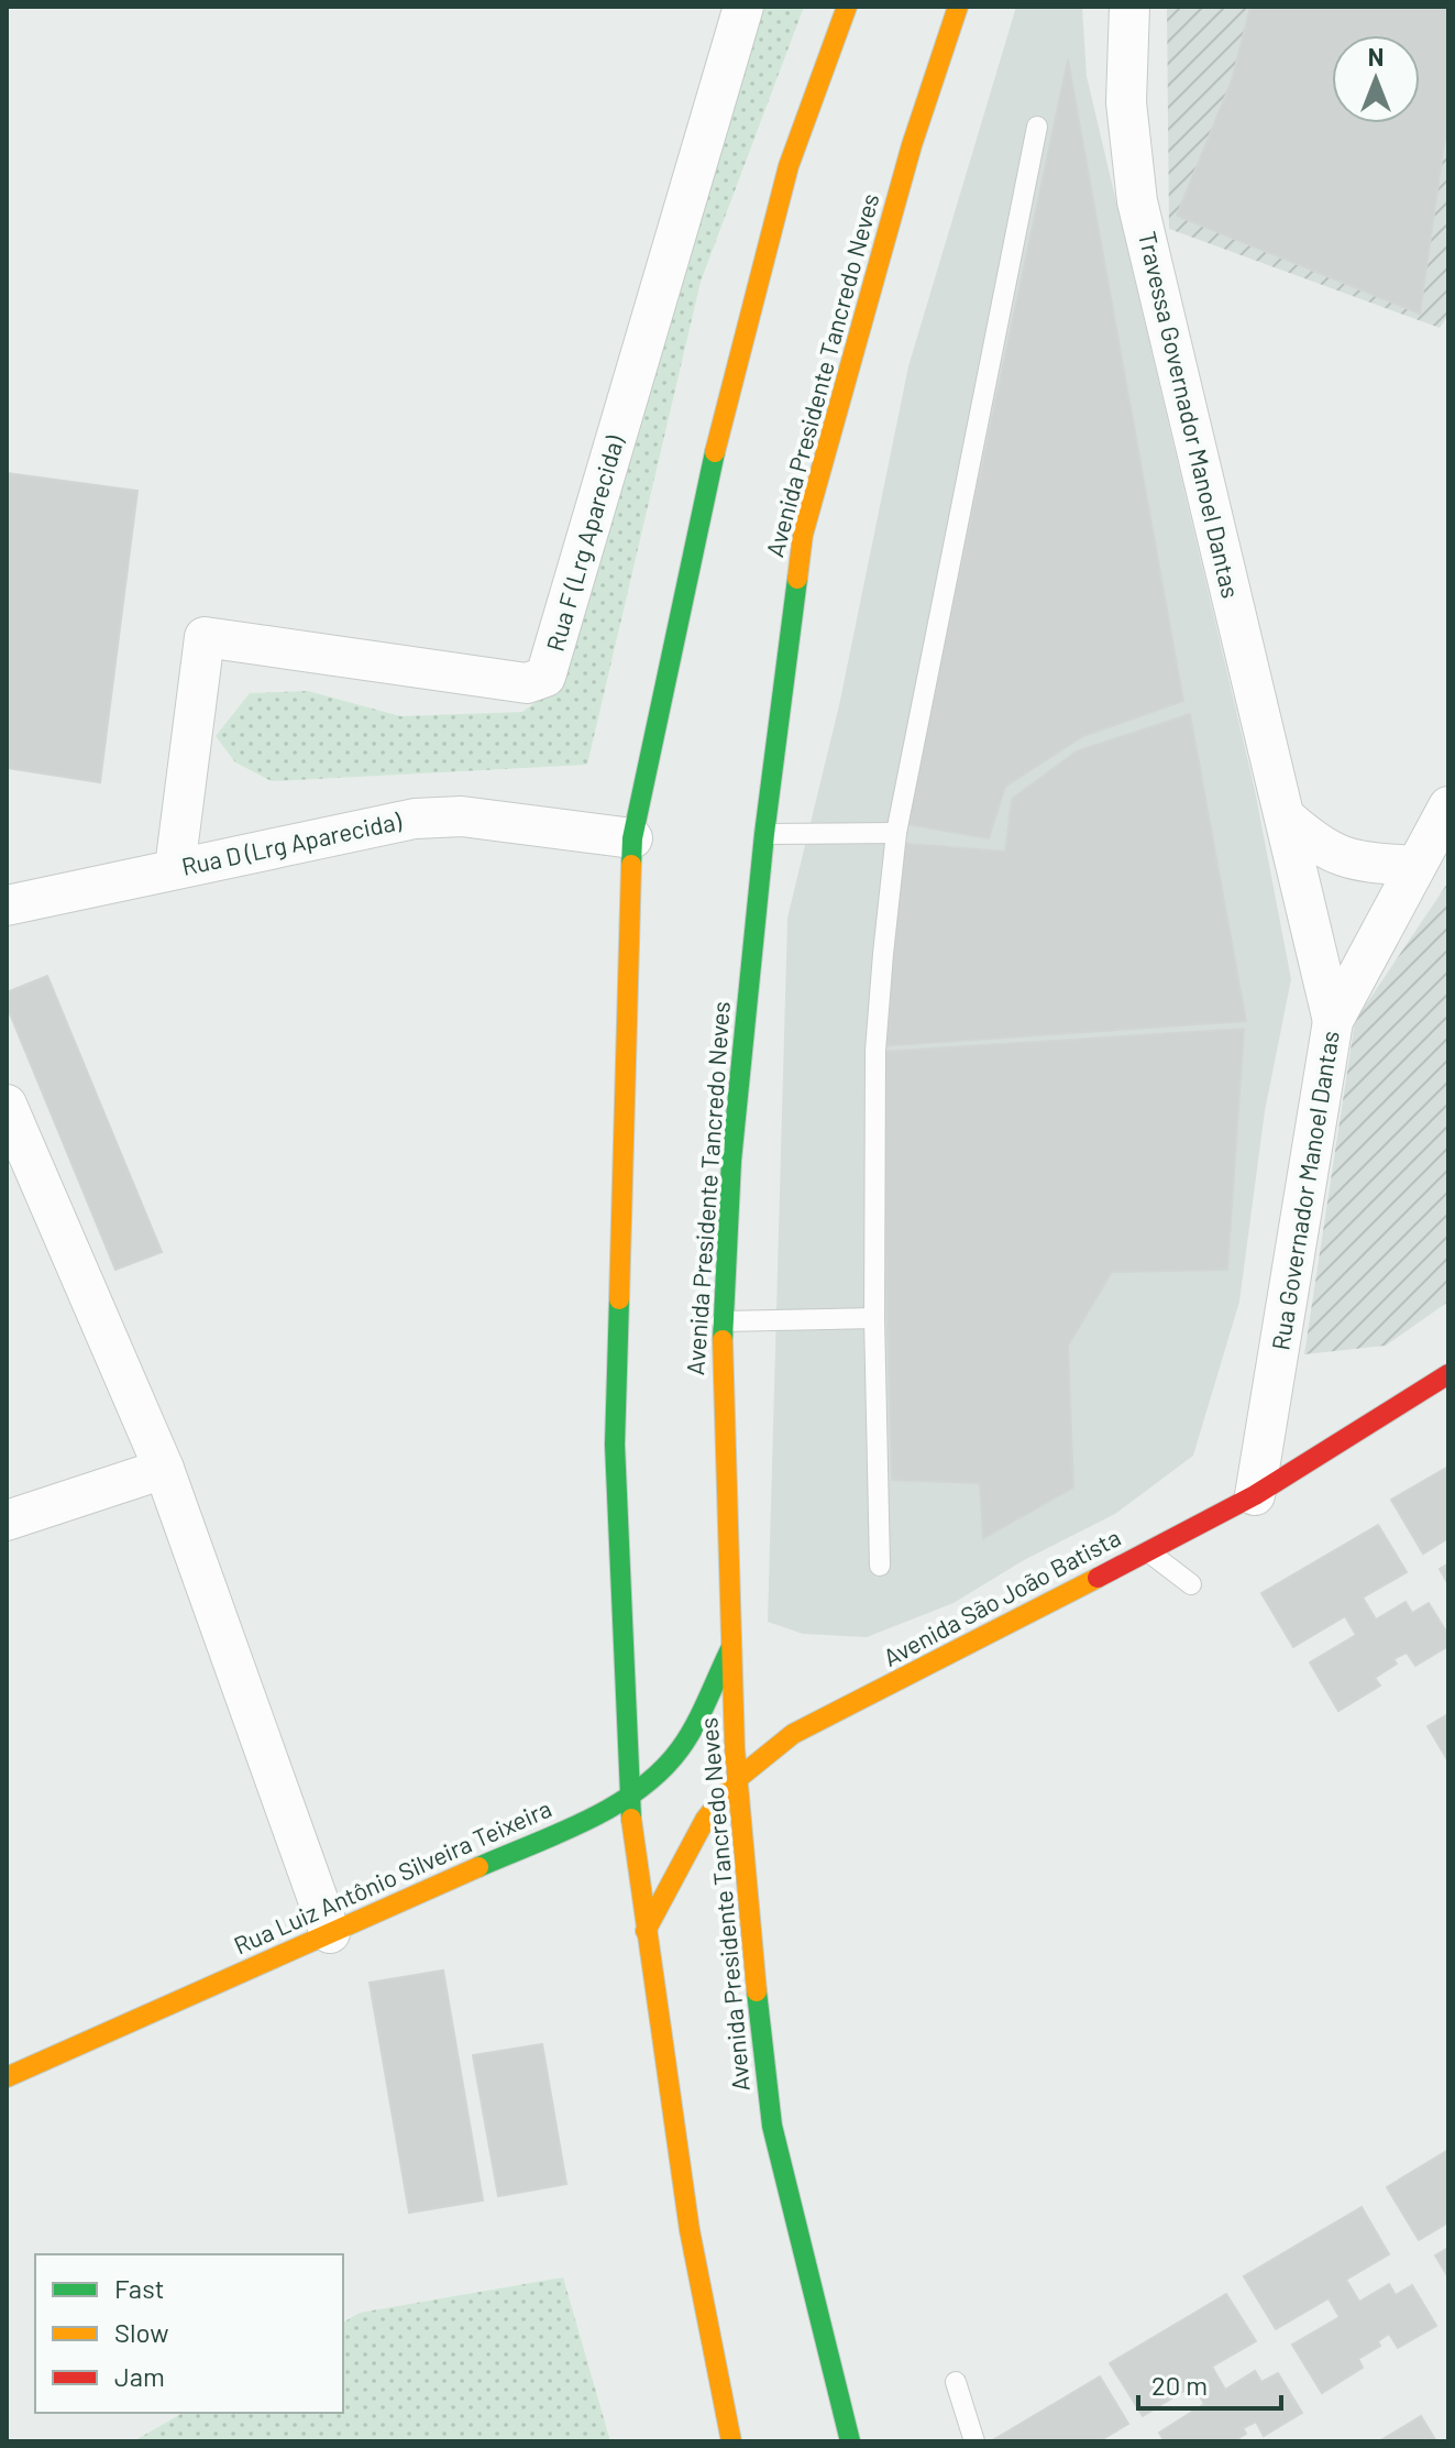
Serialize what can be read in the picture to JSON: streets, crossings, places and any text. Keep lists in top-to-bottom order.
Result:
{
  "streets": {
    "main road": ["Avenida Presidente Tancredo Neves", "Avenida São João Batista", "Rua Luiz Antônio Silveira Teixeira"],
    "street": [
      "Travessa Governador Manoel Dantas",
      "Rua F (Lrg Aparecida)",
      "Rua D (Lrg Aparecida)",
      "Rua Governador Manoel Dantas"
    ]
  },
  "crossings": [
    ["Avenida Presidente Tancredo Neves", "Avenida São João Batista"],
    ["Avenida Presidente Tancredo Neves", "Rua Luiz Antônio Silveira Teixeira"],
    ["Travessa Governador Manoel Dantas", "Rua Governador Manoel Dantas"],
    ["Rua F (Lrg Aparecida)", "Rua D (Lrg Aparecida)"],
    ["Rua Governador Manoel Dantas", "Avenida São João Batista"]
  ],
  "legend": ["Fast", "Slow", "Jam"],
  "scale_bar": "20 m",
  "north": "top"
}
